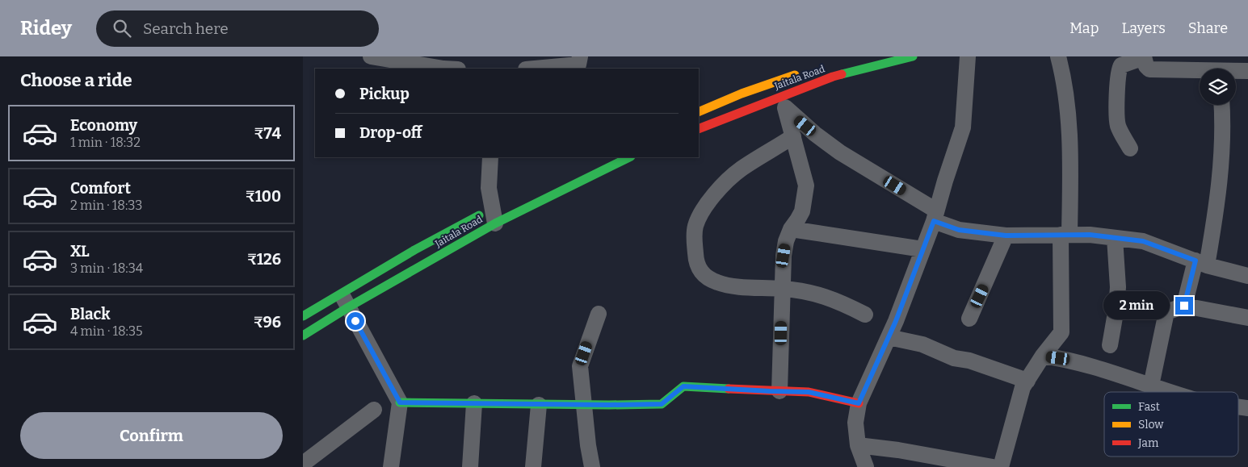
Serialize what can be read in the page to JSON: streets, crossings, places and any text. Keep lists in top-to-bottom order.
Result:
{
  "streets": {
    "street": ["Jaitala Road"]
  },
  "legend": ["Fast", "Slow", "Jam"],
  "page": {
    "header": "Ridey",
    "search": "Search here",
    "nav": ["Map", "Layers", "Share"],
    "heading": "Choose a ride",
    "banner": ["Pickup", "Drop-off"],
    "list": [
      {
        "name": "Economy",
        "note": "1 min · 18:32",
        "value": "₹74"
      },
      {
        "name": "Comfort",
        "note": "2 min · 18:33",
        "value": "₹100"
      },
      {
        "name": "XL",
        "note": "3 min · 18:34",
        "value": "₹126"
      },
      {
        "name": "Black",
        "note": "4 min · 18:35",
        "value": "₹96"
      }
    ],
    "bubble": "2 min",
    "buttons": "Confirm"
  }
}
